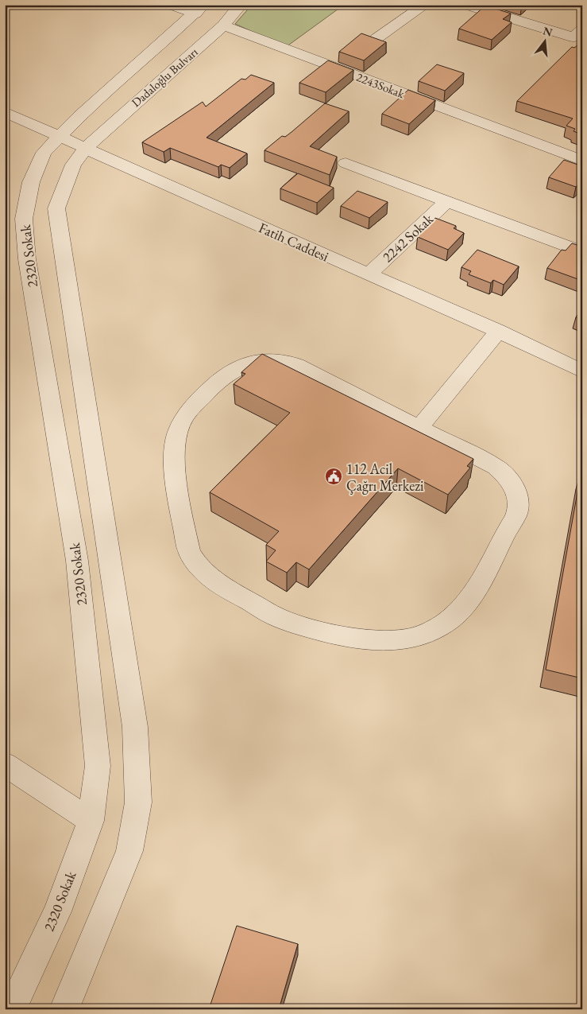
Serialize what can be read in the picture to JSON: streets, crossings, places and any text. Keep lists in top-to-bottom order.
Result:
{
  "streets": {
    "street": [
      "Dadaloğlu Bulvarı",
      "2243Sokak",
      "2242 Sokak",
      "Fatih Caddesi",
      "2320 Sokak"
    ]
  },
  "crossings": [
    ["Dadaloğlu Bulvarı", "2243Sokak"],
    ["Dadaloğlu Bulvarı", "Fatih Caddesi"],
    ["Dadaloğlu Bulvarı", "2320 Sokak"],
    ["2242 Sokak", "Fatih Caddesi"],
    ["Fatih Caddesi", "2320 Sokak"]
  ],
  "places": {
    "public building": ["112 Acil Çağrı Merkezi"]
  },
  "north": "top"
}
